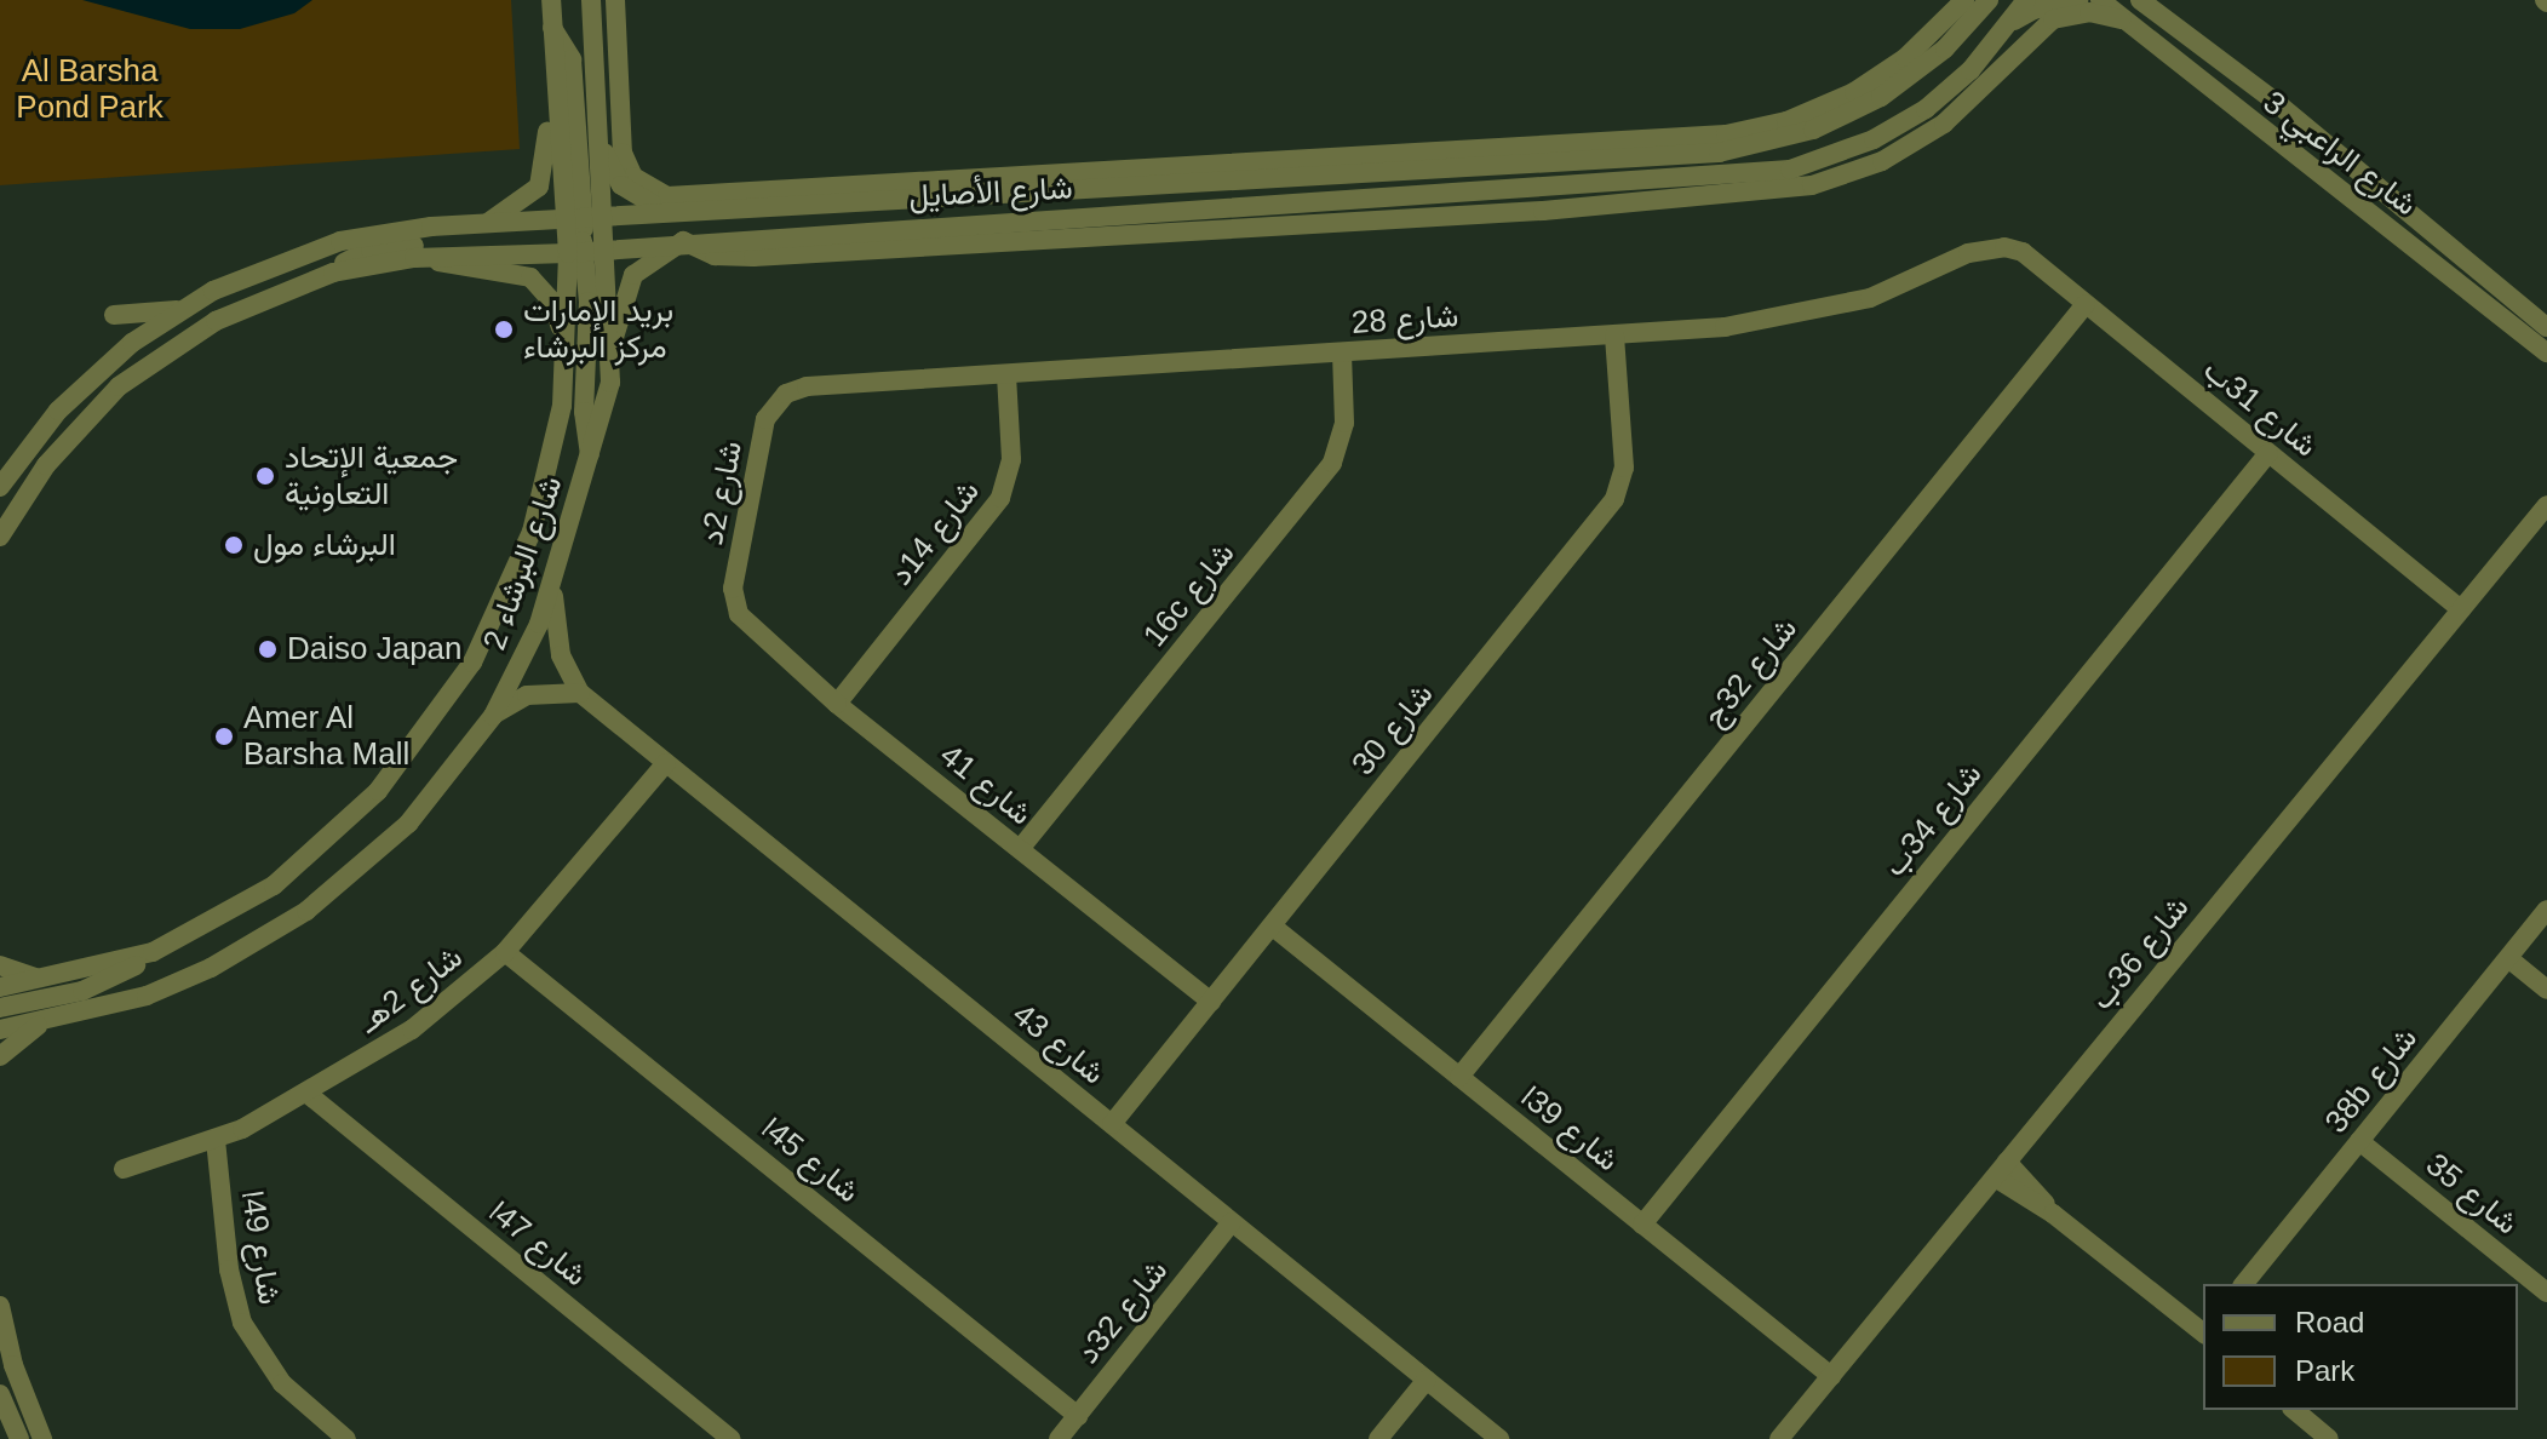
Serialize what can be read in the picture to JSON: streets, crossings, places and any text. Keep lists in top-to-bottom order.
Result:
{
  "streets": {
    "street": [
      "شارع الراعبي 3",
      "شارع الأصايل",
      "شارع 28",
      "شارع 31ب",
      "شارع 2د",
      "شارع 14د",
      "شارع البرشاء 2",
      "16c شارع",
      "شارع 32ج",
      "شارع 30",
      "شارع 41",
      "شارع 34ب",
      "شارع 36ب",
      "شارع 2هـ",
      "شارع 43",
      "38b شارع",
      "شارع 39ا",
      "شارع 45ا",
      "شارع 35",
      "شارع 47ا",
      "شارع 49ا",
      "شارع 32د"
    ]
  },
  "crossings": [
    ["شارع الأصايل", "شارع البرشاء 2"],
    ["شارع 28", "شارع 31ب"],
    ["شارع 28", "شارع 2د"],
    ["شارع 28", "شارع 14د"],
    ["شارع 28", "16c شارع"],
    ["شارع 28", "شارع 30"],
    ["شارع 31ب", "شارع 32ج"],
    ["شارع 31ب", "شارع 34ب"],
    ["شارع 31ب", "شارع 36ب"],
    ["شارع 2د", "شارع 41"],
    ["شارع 14د", "شارع 41"],
    ["شارع البرشاء 2", "شارع 43"],
    ["16c شارع", "شارع 41"],
    ["شارع 32ج", "شارع 39ا"],
    ["شارع 30", "شارع 41"],
    ["شارع 30", "شارع 43"],
    ["شارع 30", "شارع 39ا"],
    ["شارع 34ب", "شارع 39ا"],
    ["شارع 36ب", "شارع 39ا"],
    ["شارع 2هـ", "شارع 43"],
    ["شارع 2هـ", "شارع 45ا"],
    ["شارع 2هـ", "شارع 47ا"],
    ["شارع 2هـ", "شارع 49ا"],
    ["شارع 43", "شارع 32د"],
    ["38b شارع", "شارع 35"],
    ["شارع 45ا", "شارع 32د"]
  ],
  "parks": ["Al Barsha Pond Park"],
  "places": [
    "بريد الإمارات مركز البرشاء",
    "جمعية الإتحاد التعاونية",
    "البرشاء مول",
    "Daiso Japan",
    "Amer Al Barsha Mall"
  ],
  "legend": ["Road", "Park"]
}
